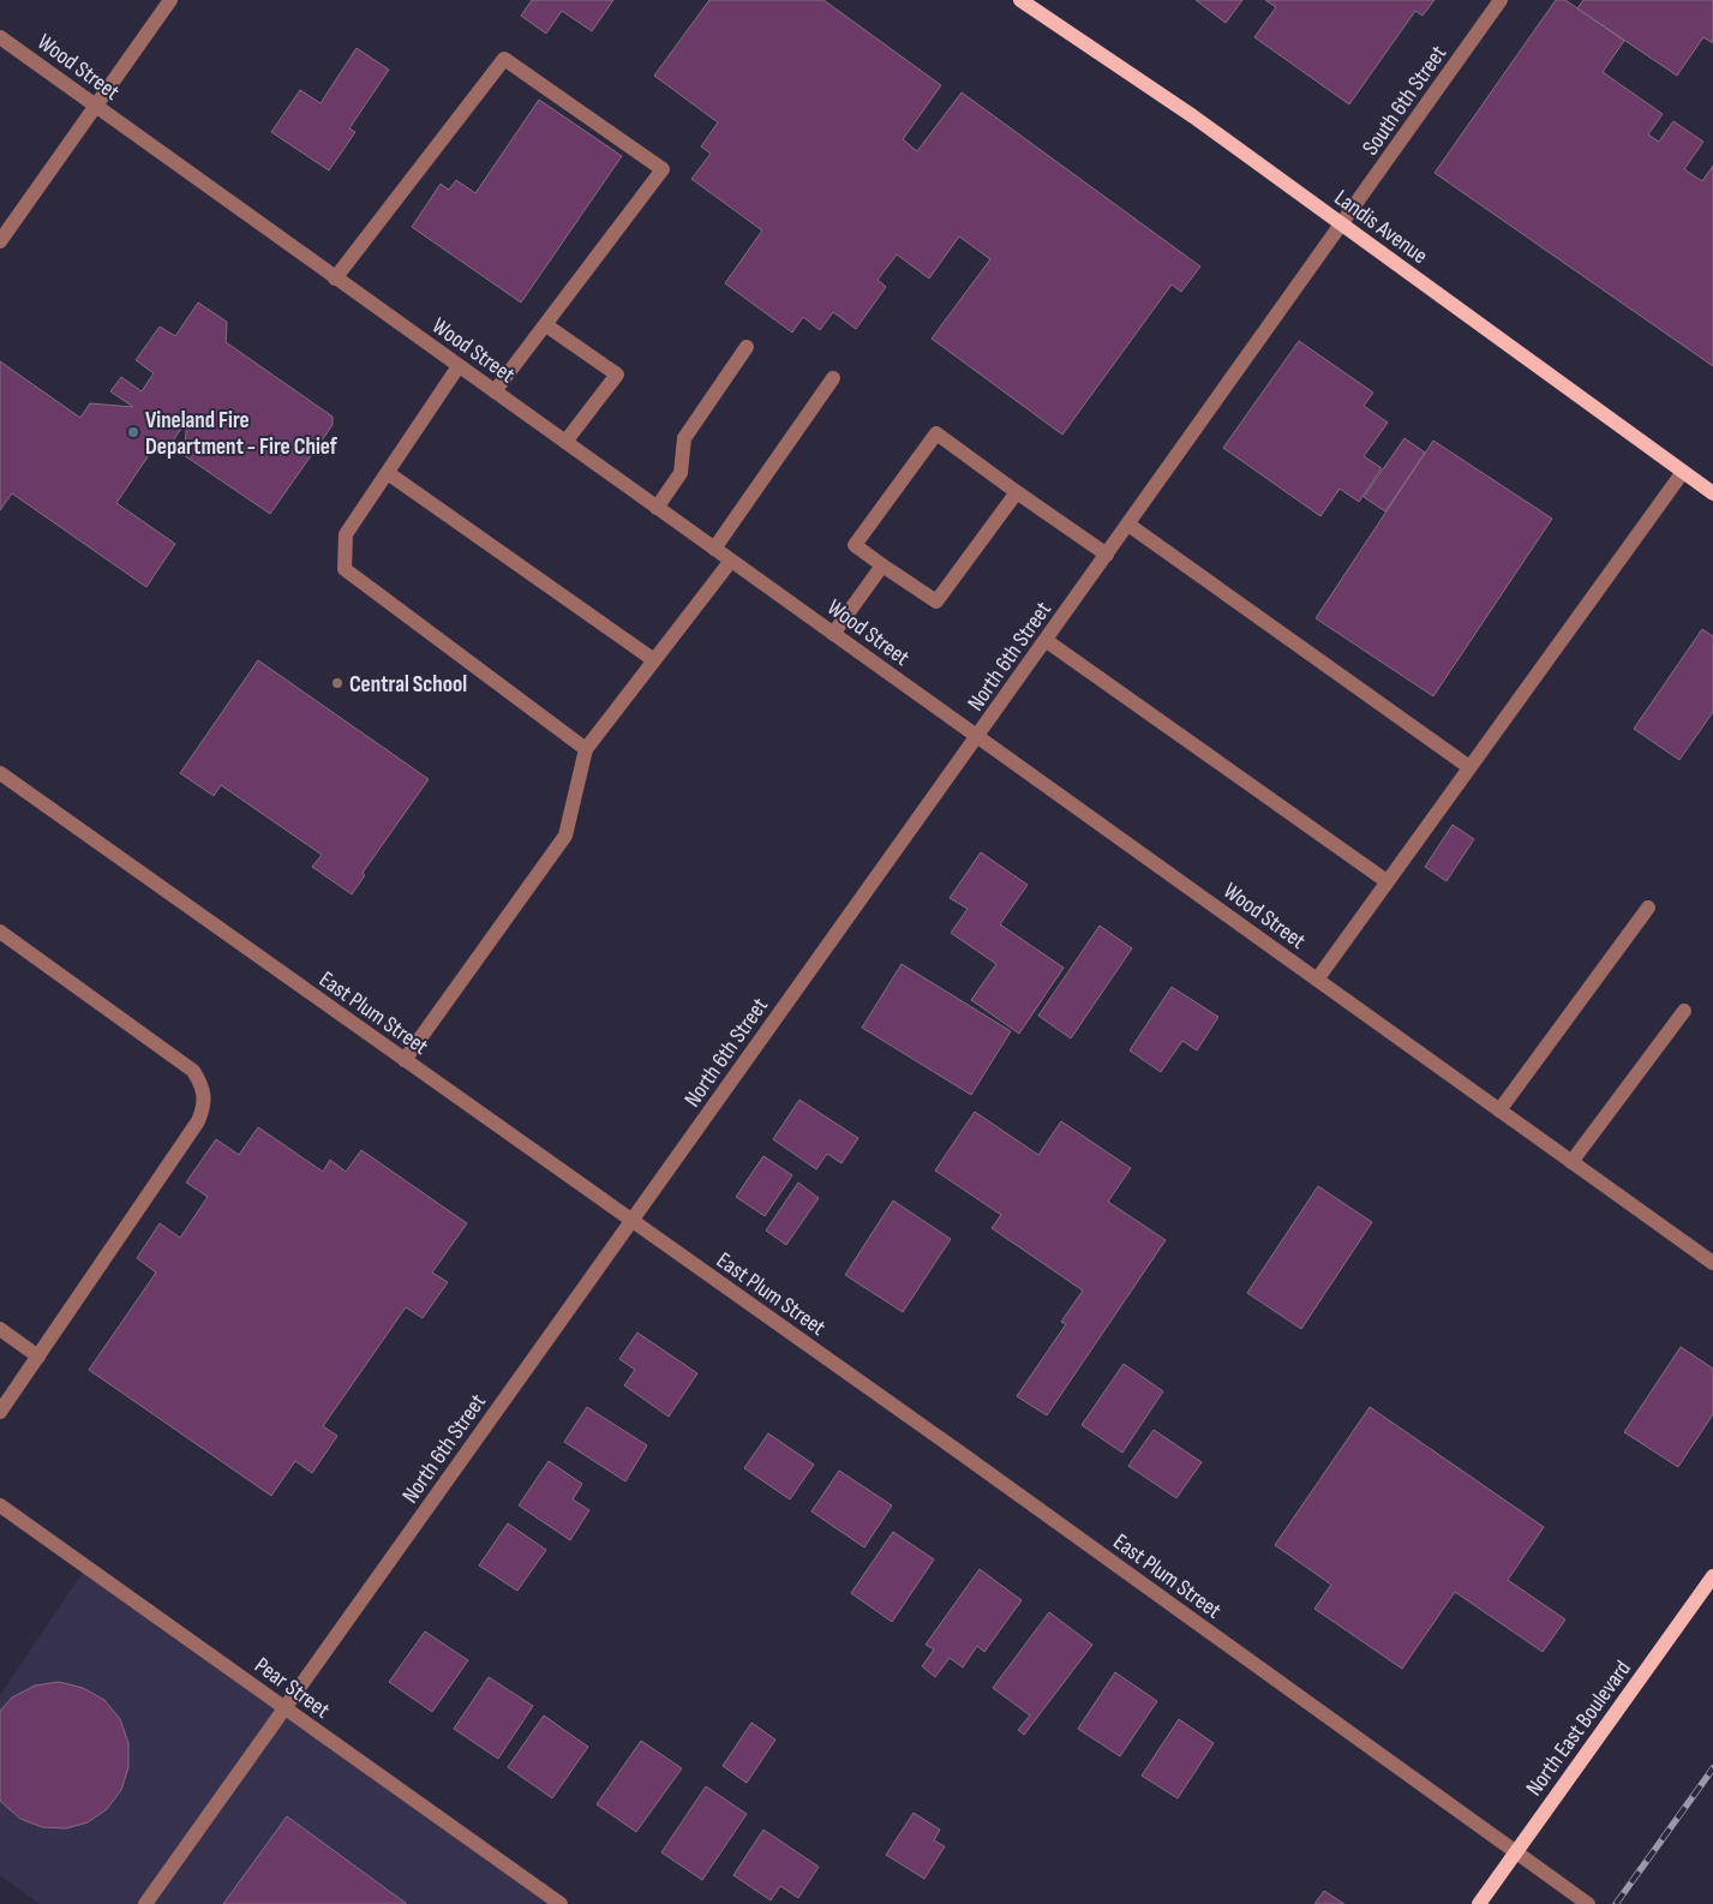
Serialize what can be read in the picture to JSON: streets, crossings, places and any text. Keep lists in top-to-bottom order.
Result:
{
  "streets": {
    "main road": ["Landis Avenue", "North East Boulevard"],
    "street": [
      "Wood Street",
      "South 6th Street",
      "North 6th Street",
      "East Plum Street",
      "Pear Street"
    ]
  },
  "crossings": [
    ["Wood Street", "North 6th Street"],
    ["South 6th Street", "Landis Avenue"],
    ["South 6th Street", "North 6th Street"],
    ["Landis Avenue", "North 6th Street"],
    ["North 6th Street", "East Plum Street"],
    ["North 6th Street", "Pear Street"],
    ["East Plum Street", "North East Boulevard"]
  ],
  "places": ["Vineland Fire Department - Fire Chief", "Central School"]
}
